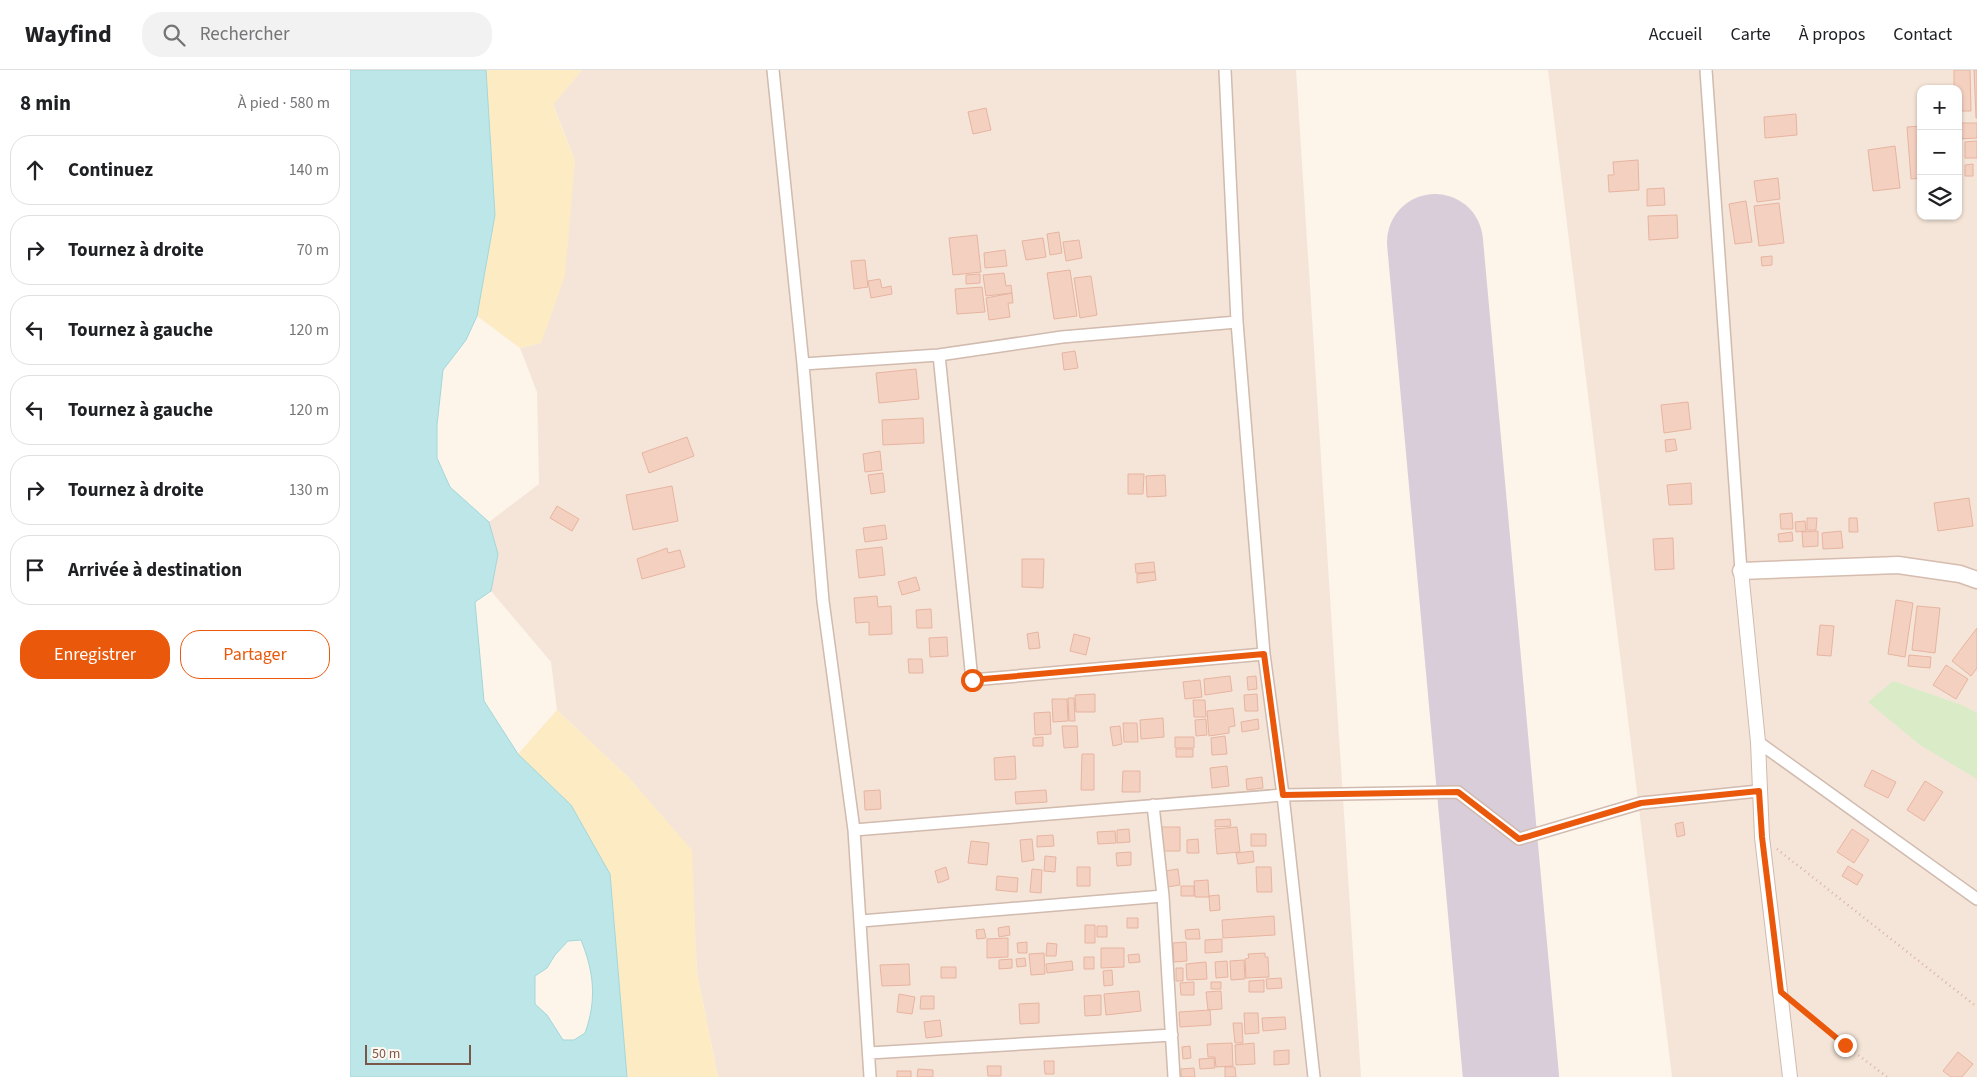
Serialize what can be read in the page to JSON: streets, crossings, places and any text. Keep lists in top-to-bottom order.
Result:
{
  "scale_bar": "50 m",
  "page": {
    "header": "Wayfind",
    "search": "Rechercher",
    "nav": [
      "Accueil",
      "Carte",
      "À propos",
      "Contact"
    ],
    "heading": ["8 min", "À pied · 580 m"],
    "map_buttons": ["+", "−"],
    "list": [
      ["Continuez", "140 m"],
      ["Tournez à droite", "70 m"],
      ["Tournez à gauche", "120 m"],
      ["Tournez à gauche", "120 m"],
      ["Tournez à droite", "130 m"],
      "Arrivée à destination"
    ],
    "buttons": ["Enregistrer", "Partager"],
    "scale": "50 m"
  }
}
